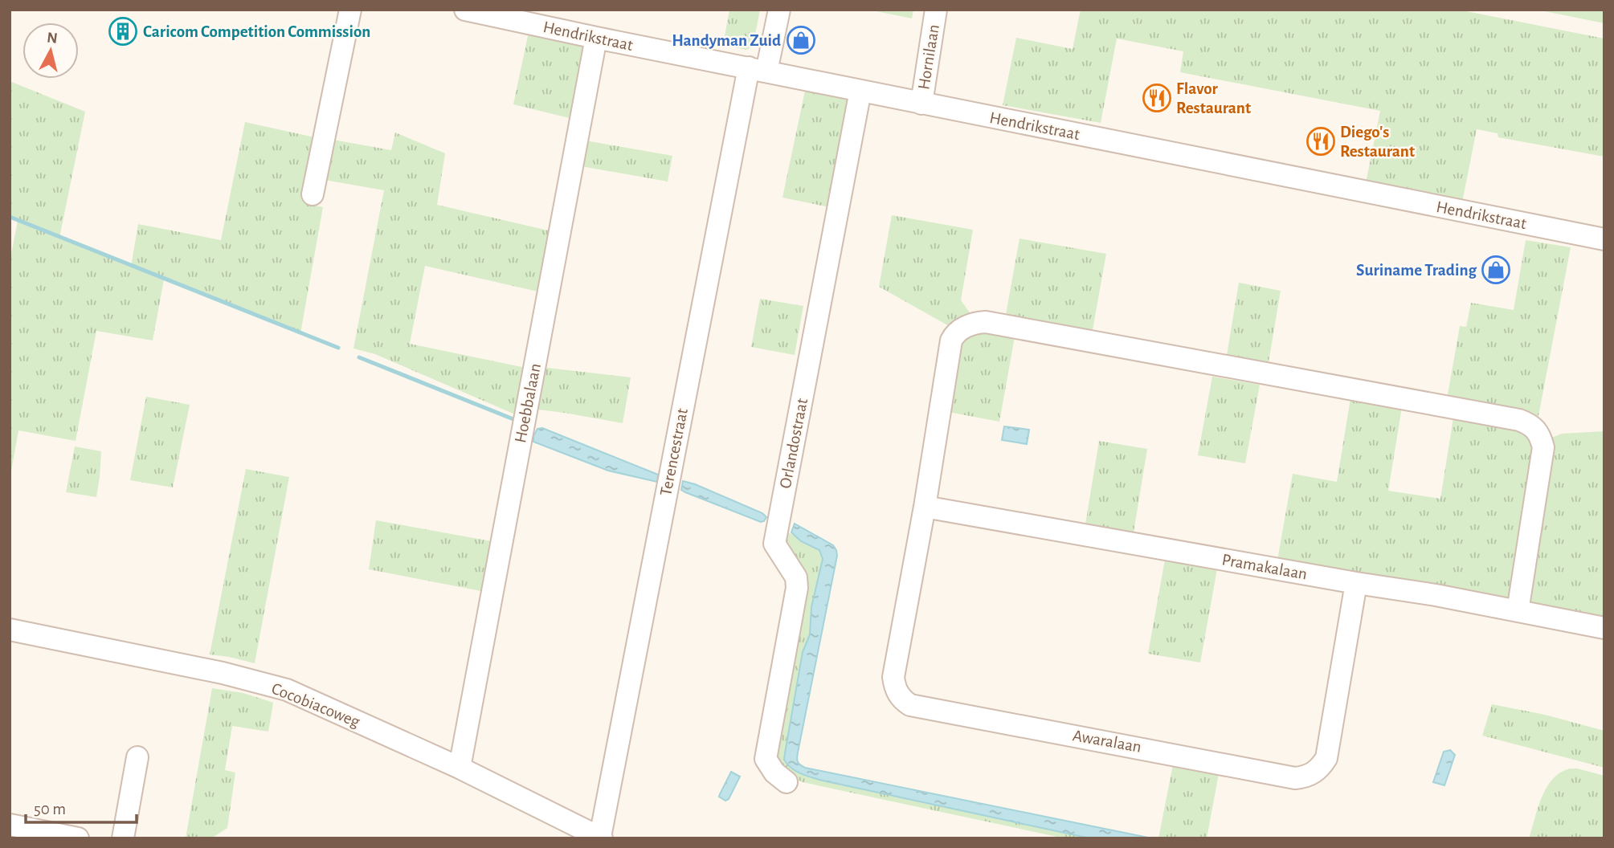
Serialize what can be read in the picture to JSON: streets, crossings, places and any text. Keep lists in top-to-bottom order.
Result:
{
  "streets": {
    "street": [
      "Hendrikstraat",
      "Hornilaan",
      "Hoebbalaan",
      "Orlandostraat",
      "Terencestraat",
      "Pramakalaan",
      "Cocobiacoweg",
      "Awaralaan"
    ]
  },
  "crossings": [
    ["Hendrikstraat", "Hornilaan"],
    ["Hendrikstraat", "Hoebbalaan"],
    ["Hendrikstraat", "Orlandostraat"],
    ["Hendrikstraat", "Terencestraat"],
    ["Hoebbalaan", "Cocobiacoweg"],
    ["Terencestraat", "Cocobiacoweg"],
    ["Pramakalaan", "Awaralaan"]
  ],
  "places": {
    "building": ["Caricom Competition Commission"],
    "shop": ["Handyman Zuid", "Suriname Trading"],
    "restaurant": ["Flavor Restaurant", "Diego's Restaurant"]
  },
  "scale_bar": "50 m",
  "north": "top"
}
